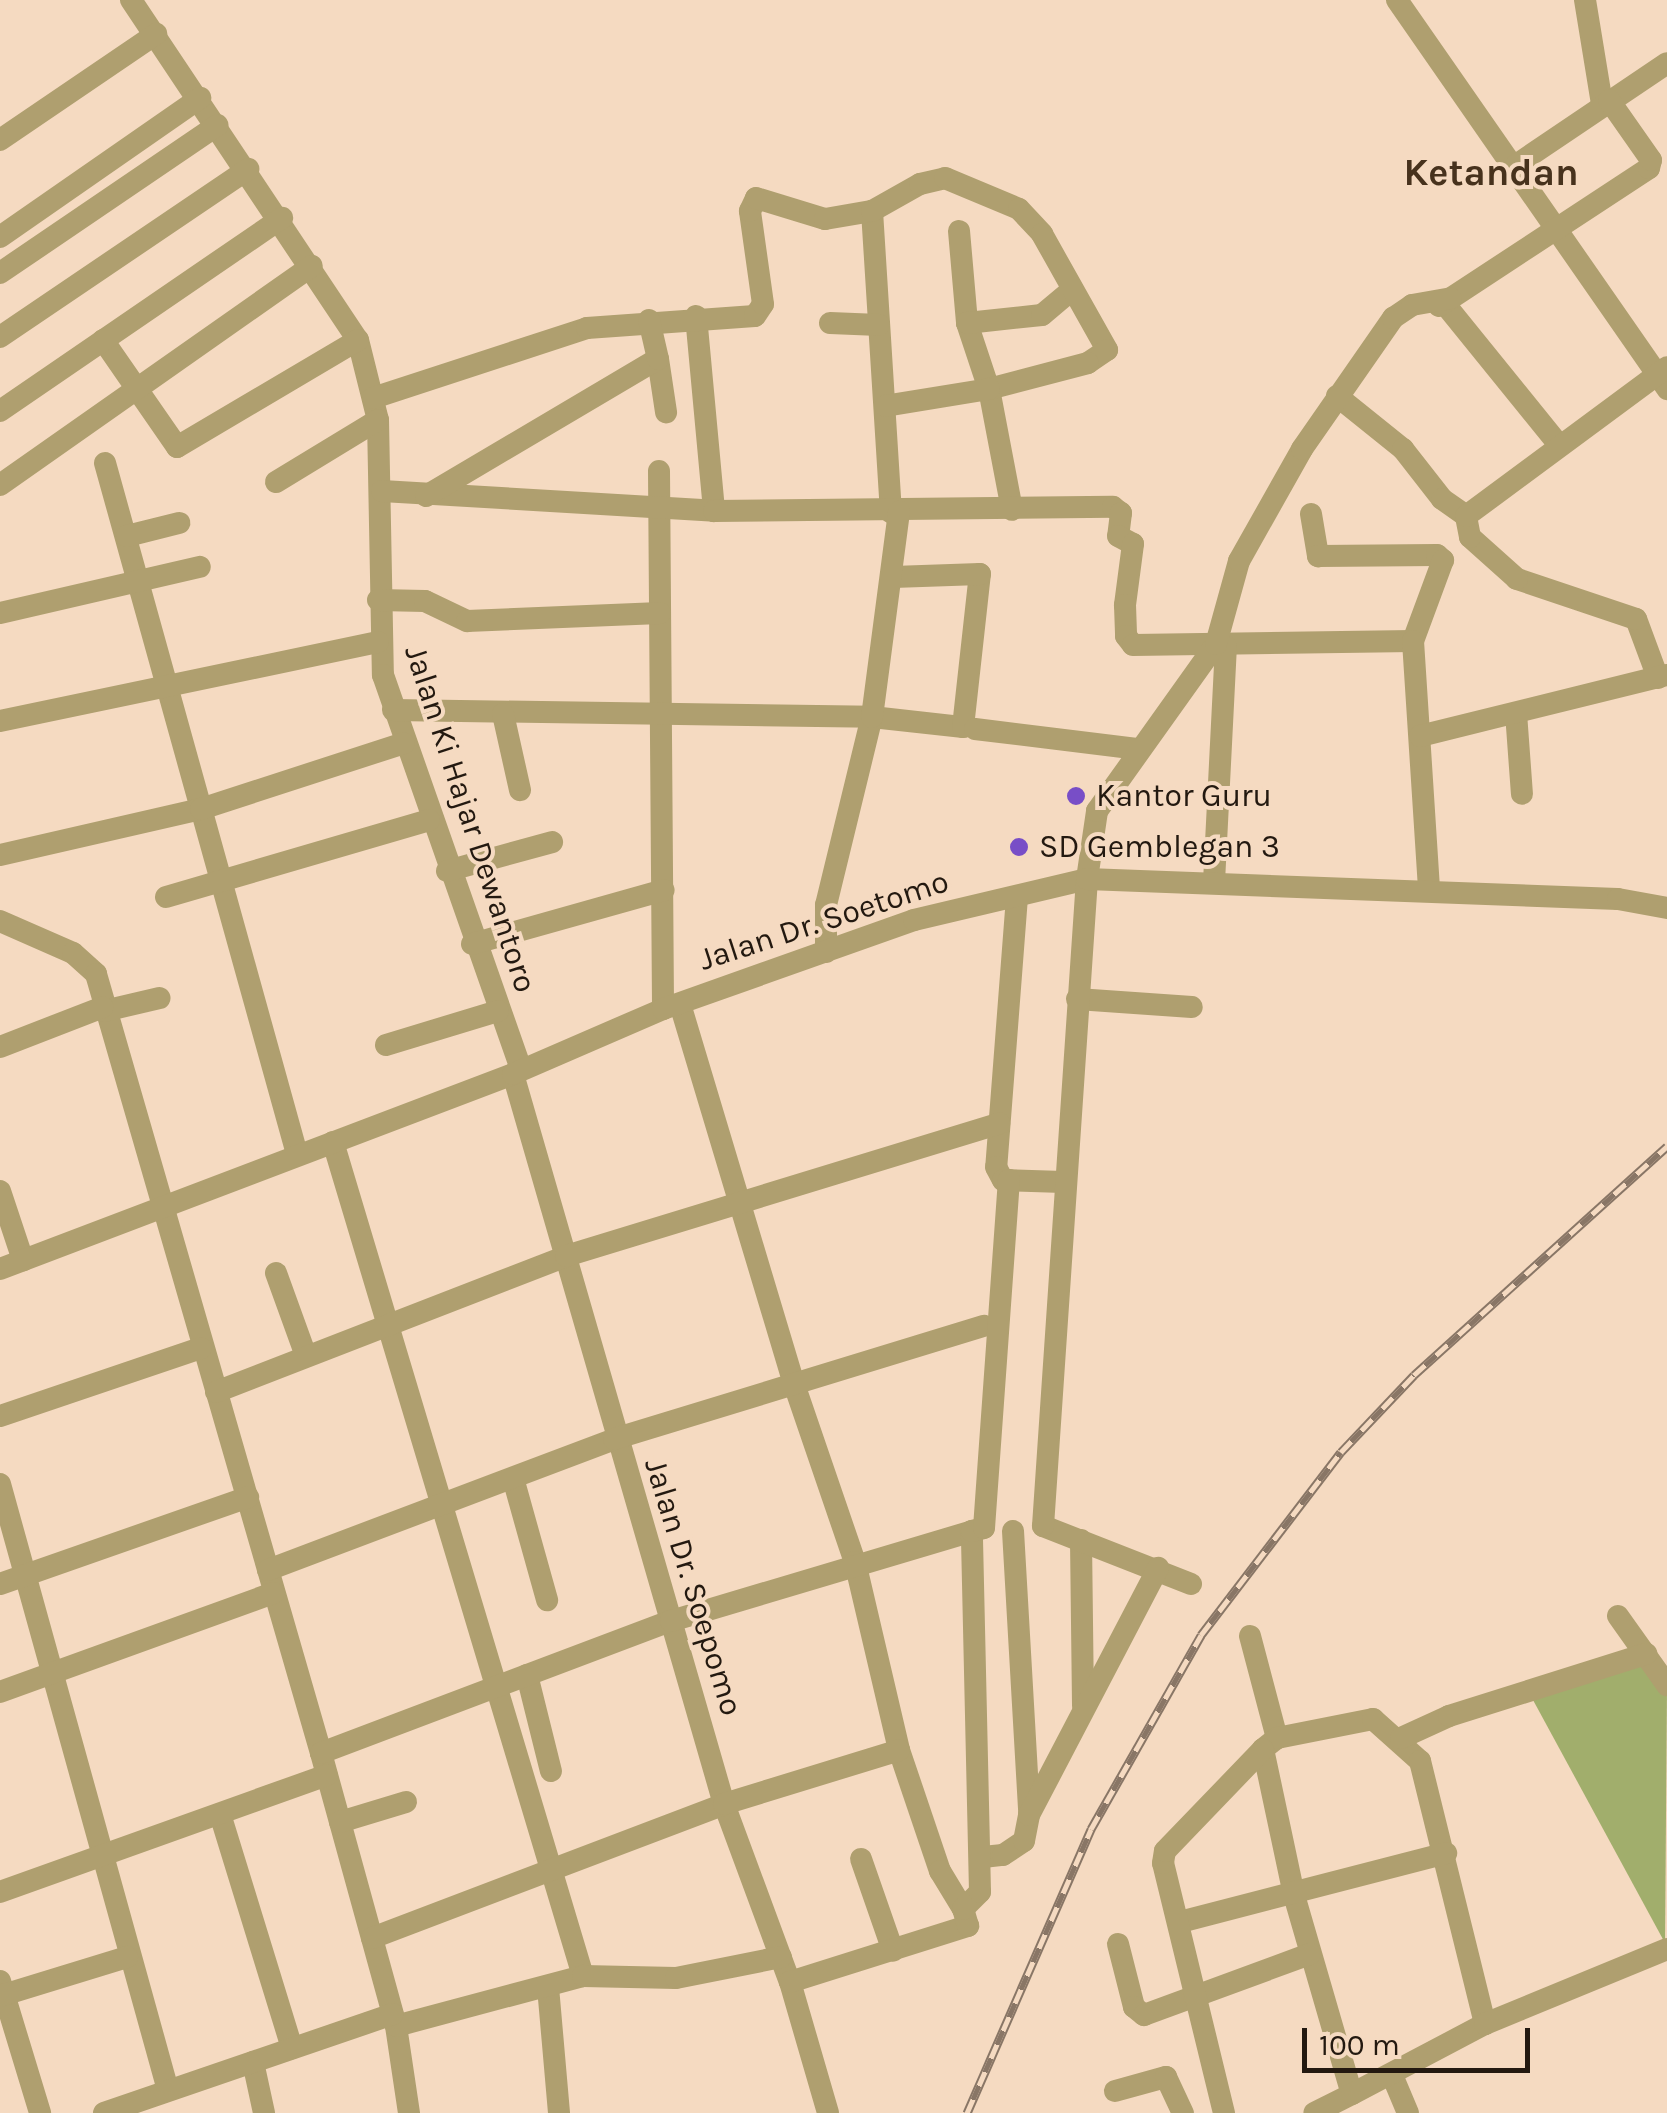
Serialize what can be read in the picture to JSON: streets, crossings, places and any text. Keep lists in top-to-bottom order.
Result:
{
  "streets": {
    "street": ["Jalan Ki Hajar Dewantoro", "Jalan Dr. Soetomo", "Jalan Dr. Soepomo"]
  },
  "crossings": [
    ["Jalan Ki Hajar Dewantoro", "Jalan Dr. Soetomo"],
    ["Jalan Ki Hajar Dewantoro", "Jalan Dr. Soepomo"],
    ["Jalan Dr. Soetomo", "Jalan Dr. Soepomo"]
  ],
  "districts": ["Ketandan"],
  "places": ["Kantor Guru", "SD Gemblegan 3"],
  "scale_bar": "100 m"
}
